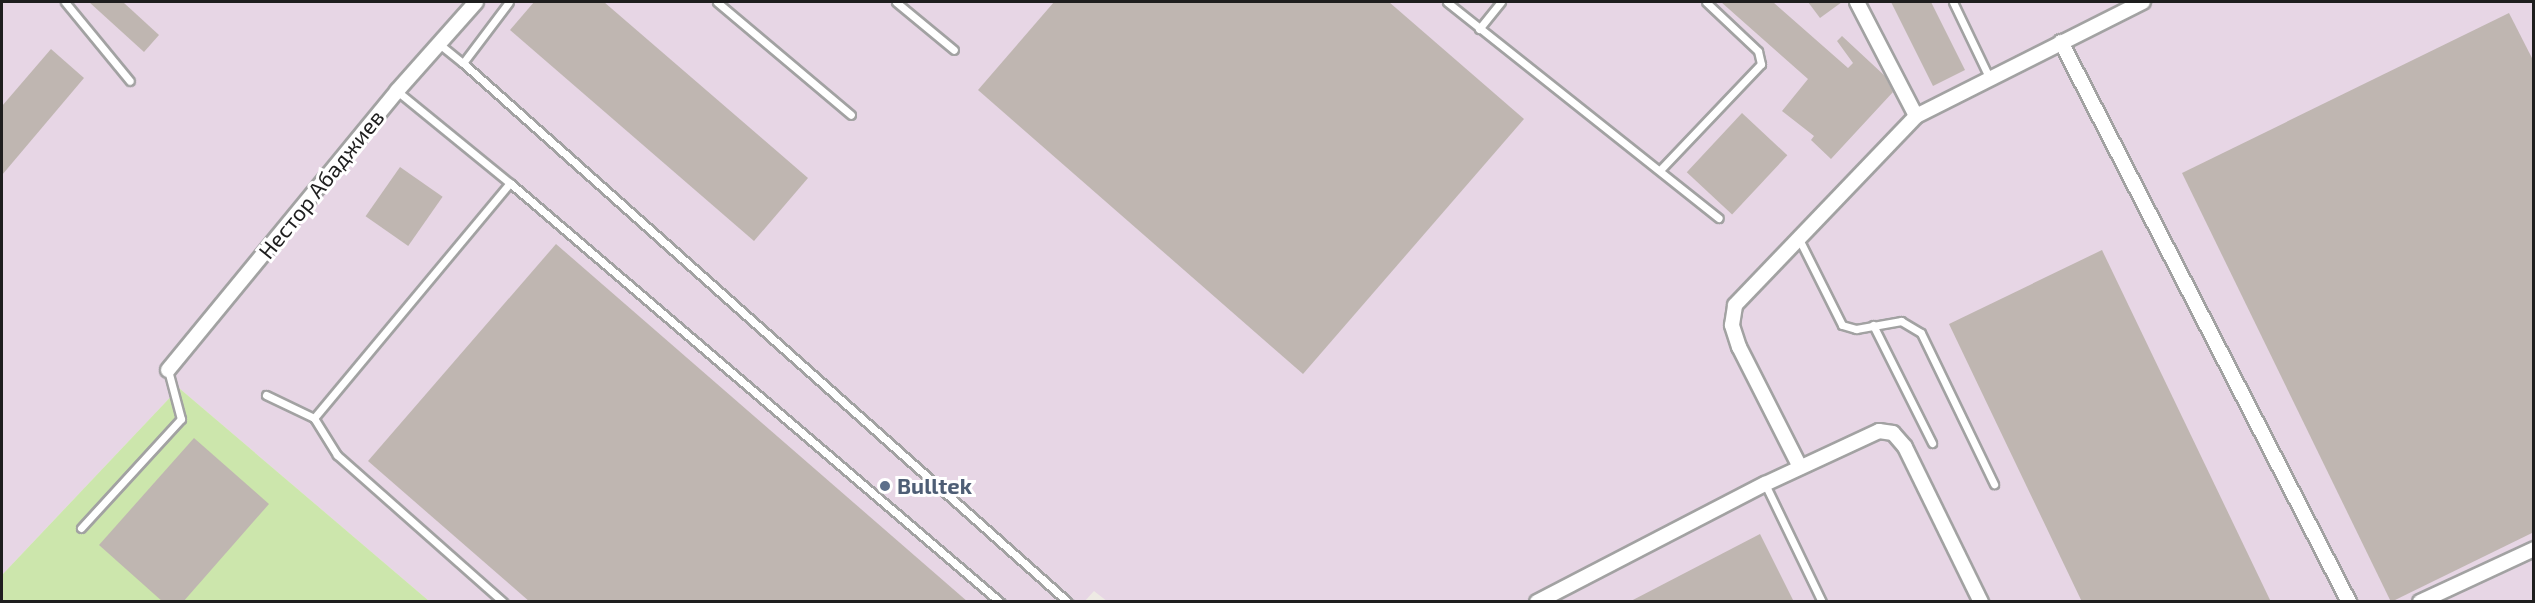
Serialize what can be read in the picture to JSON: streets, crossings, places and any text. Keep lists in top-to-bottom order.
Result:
{
  "streets": {
    "street": ["Нестор Абаджиев"]
  },
  "places": ["Bulltek"]
}
